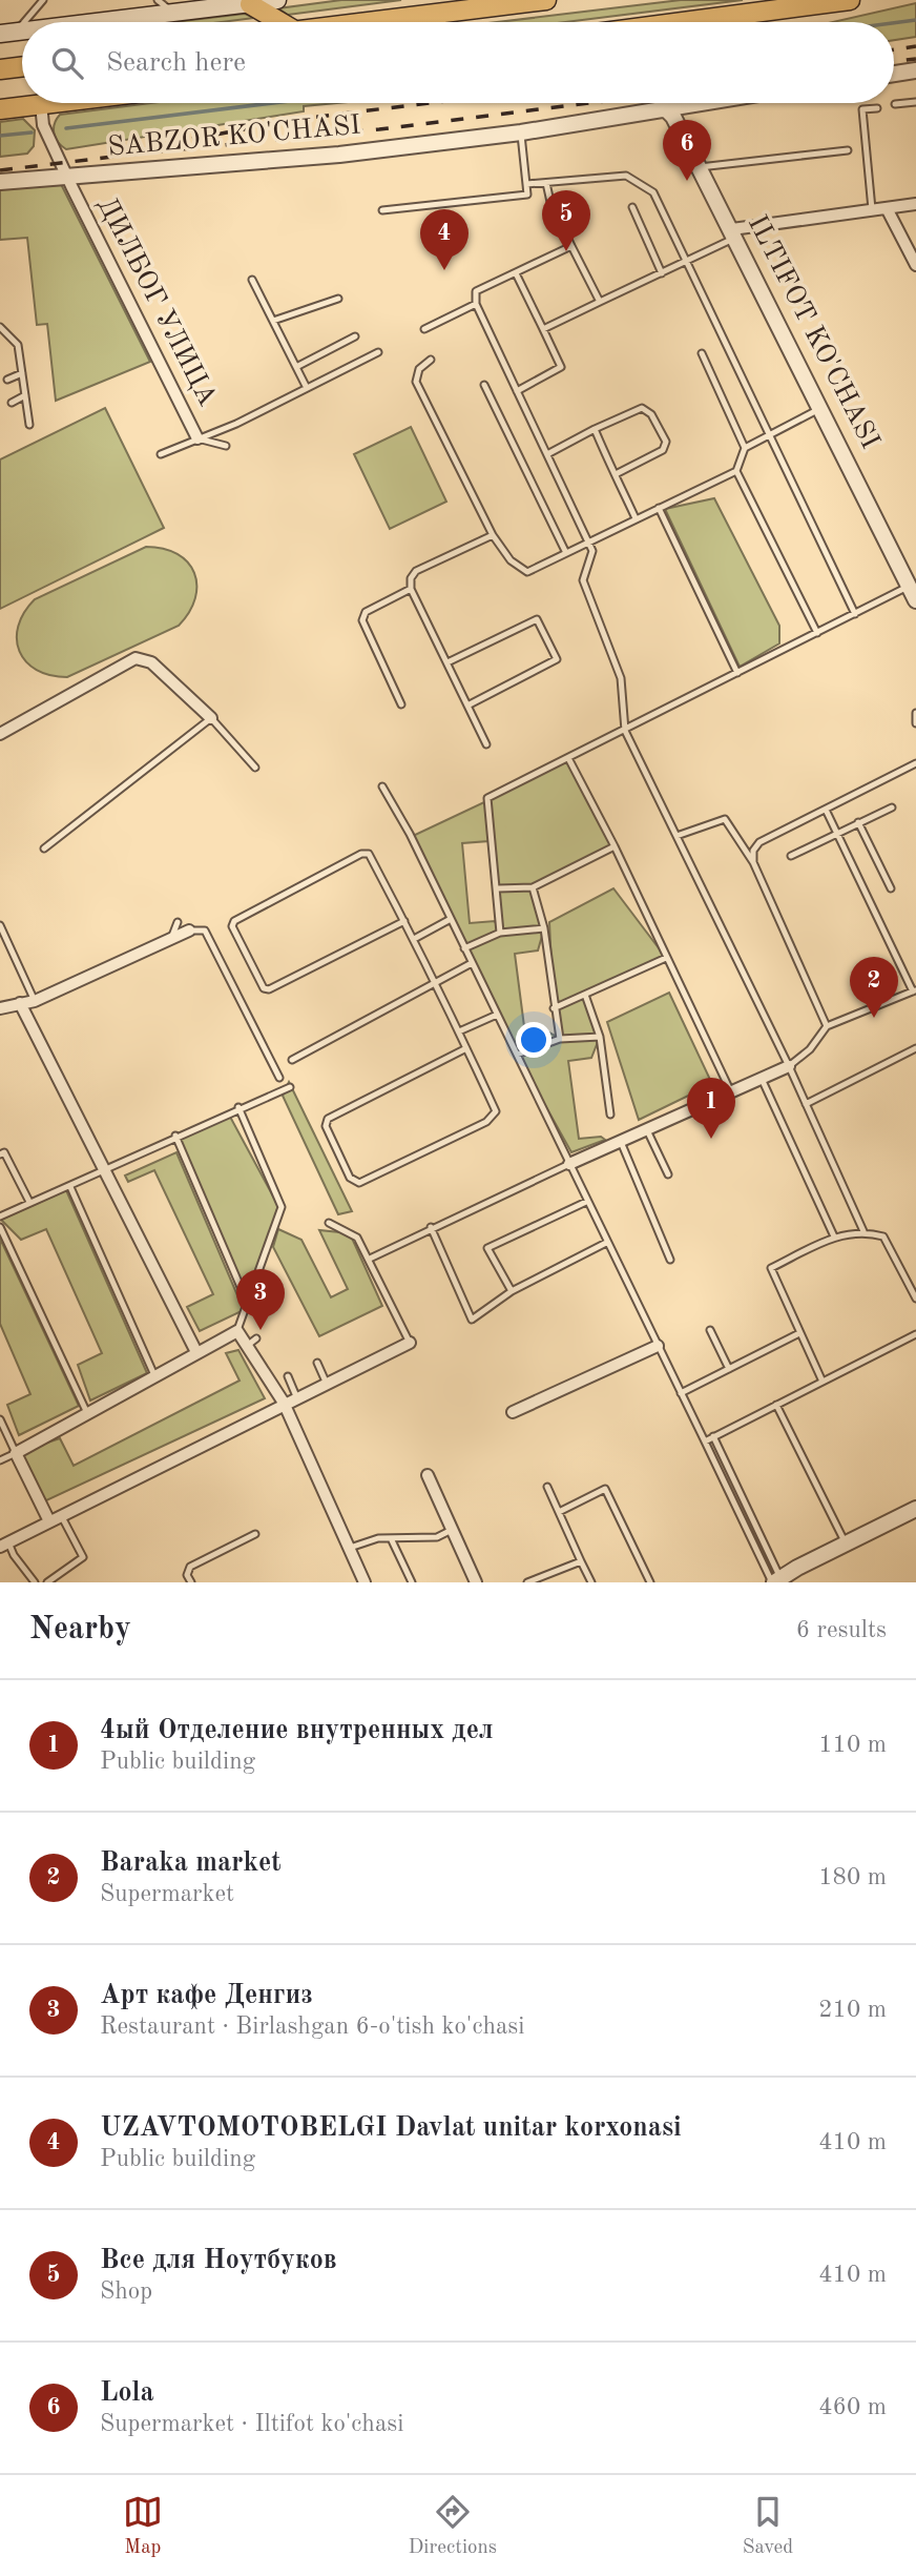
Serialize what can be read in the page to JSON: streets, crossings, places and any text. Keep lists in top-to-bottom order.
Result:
{
  "streets": {
    "street": ["SABZOR KO'CHASI", "ДИЛБОГ УЛИЦА", "ILTIFOT KO'CHASI"]
  },
  "crossings": [
    ["SABZOR KO'CHASI", "ДИЛБОГ УЛИЦА"],
    ["SABZOR KO'CHASI", "ILTIFOT KO'CHASI"]
  ],
  "page": {
    "search": "Search here",
    "pins": [
      "6",
      "5",
      "4",
      "2",
      "1",
      "3"
    ],
    "heading": ["Nearby", "6 results"],
    "list": [
      {
        "mark": "1",
        "name": "4ый Отделение внутренных дел",
        "note": "Public building",
        "value": "110 m"
      },
      {
        "mark": "2",
        "name": "Baraka market",
        "note": "Supermarket",
        "value": "180 m"
      },
      {
        "mark": "3",
        "name": "Арт кафе Денгиз",
        "note": "Restaurant · Birlashgan 6-o'tish ko'chasi",
        "value": "210 m"
      },
      {
        "mark": "4",
        "name": "UZAVTOMOTOBELGI Davlat unitar korxonasi",
        "note": "Public building",
        "value": "410 m"
      },
      {
        "mark": "5",
        "name": "Все для Ноутбуков",
        "note": "Shop",
        "value": "410 m"
      },
      {
        "mark": "6",
        "name": "Lola",
        "note": "Supermarket · Iltifot ko'chasi",
        "value": "460 m"
      }
    ],
    "nav": ["Map", "Directions", "Saved"]
  }
}
